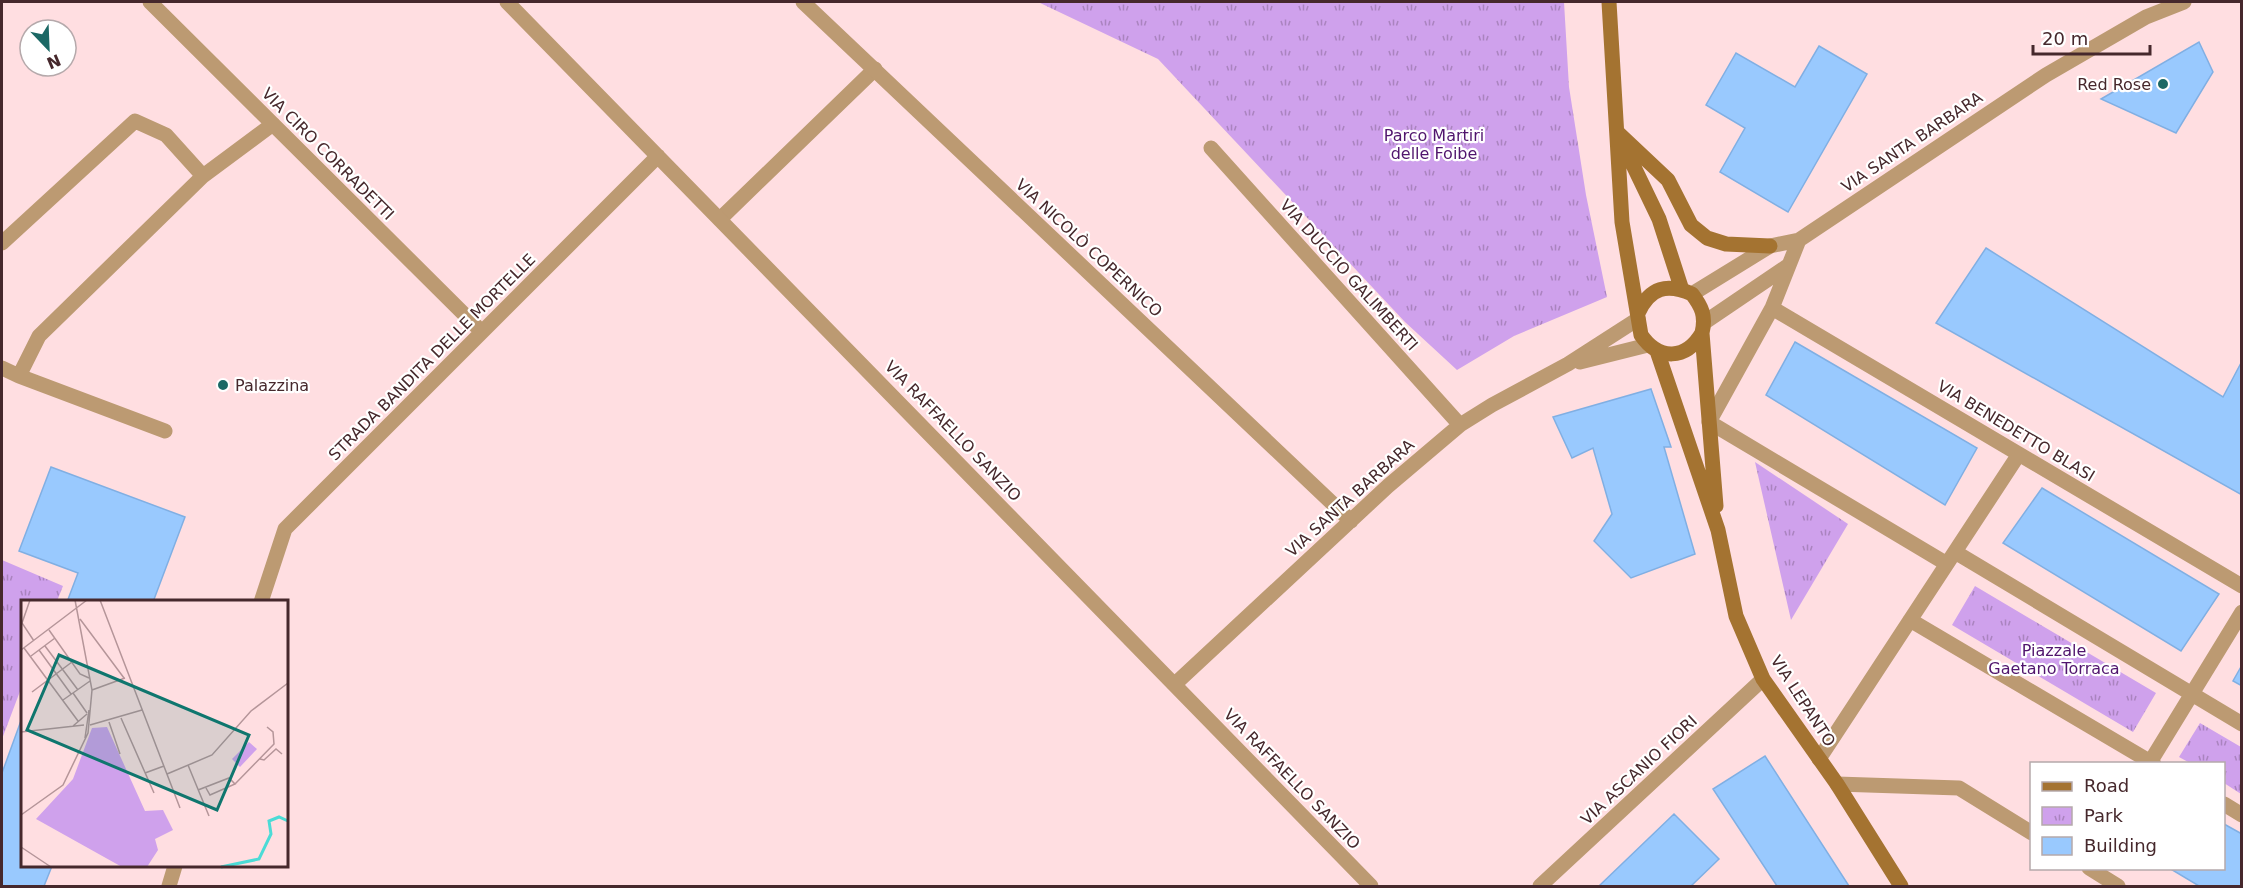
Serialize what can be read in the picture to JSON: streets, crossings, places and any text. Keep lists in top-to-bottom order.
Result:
{
  "streets": {
    "street": [
      "VIA SANTA BARBARA",
      "VIA CIRO CORRADETTI",
      "VIA NICOLÒ COPERNICO",
      "VIA DUCCIO GALIMBERTI",
      "STRADA BANDITA DELLE MORTELLE",
      "VIA RAFFAELLO SANZIO",
      "VIA BENEDETTO BLASI",
      "VIA LEPANTO",
      "VIA ASCANIO FIORI"
    ]
  },
  "crossings": [
    ["VIA SANTA BARBARA", "VIA NICOLÒ COPERNICO"],
    ["VIA SANTA BARBARA", "VIA DUCCIO GALIMBERTI"],
    ["VIA SANTA BARBARA", "VIA RAFFAELLO SANZIO"],
    ["VIA CIRO CORRADETTI", "STRADA BANDITA DELLE MORTELLE"],
    ["STRADA BANDITA DELLE MORTELLE", "VIA RAFFAELLO SANZIO"],
    ["VIA LEPANTO", "VIA ASCANIO FIORI"]
  ],
  "parks": ["Parco Martiri delle Foibe", "Piazzale Gaetano Torraca"],
  "places": ["Red Rose", "Palazzina"],
  "legend": ["Road", "Park", "Building"],
  "scale_bar": "20 m",
  "north": "bottom right"
}
